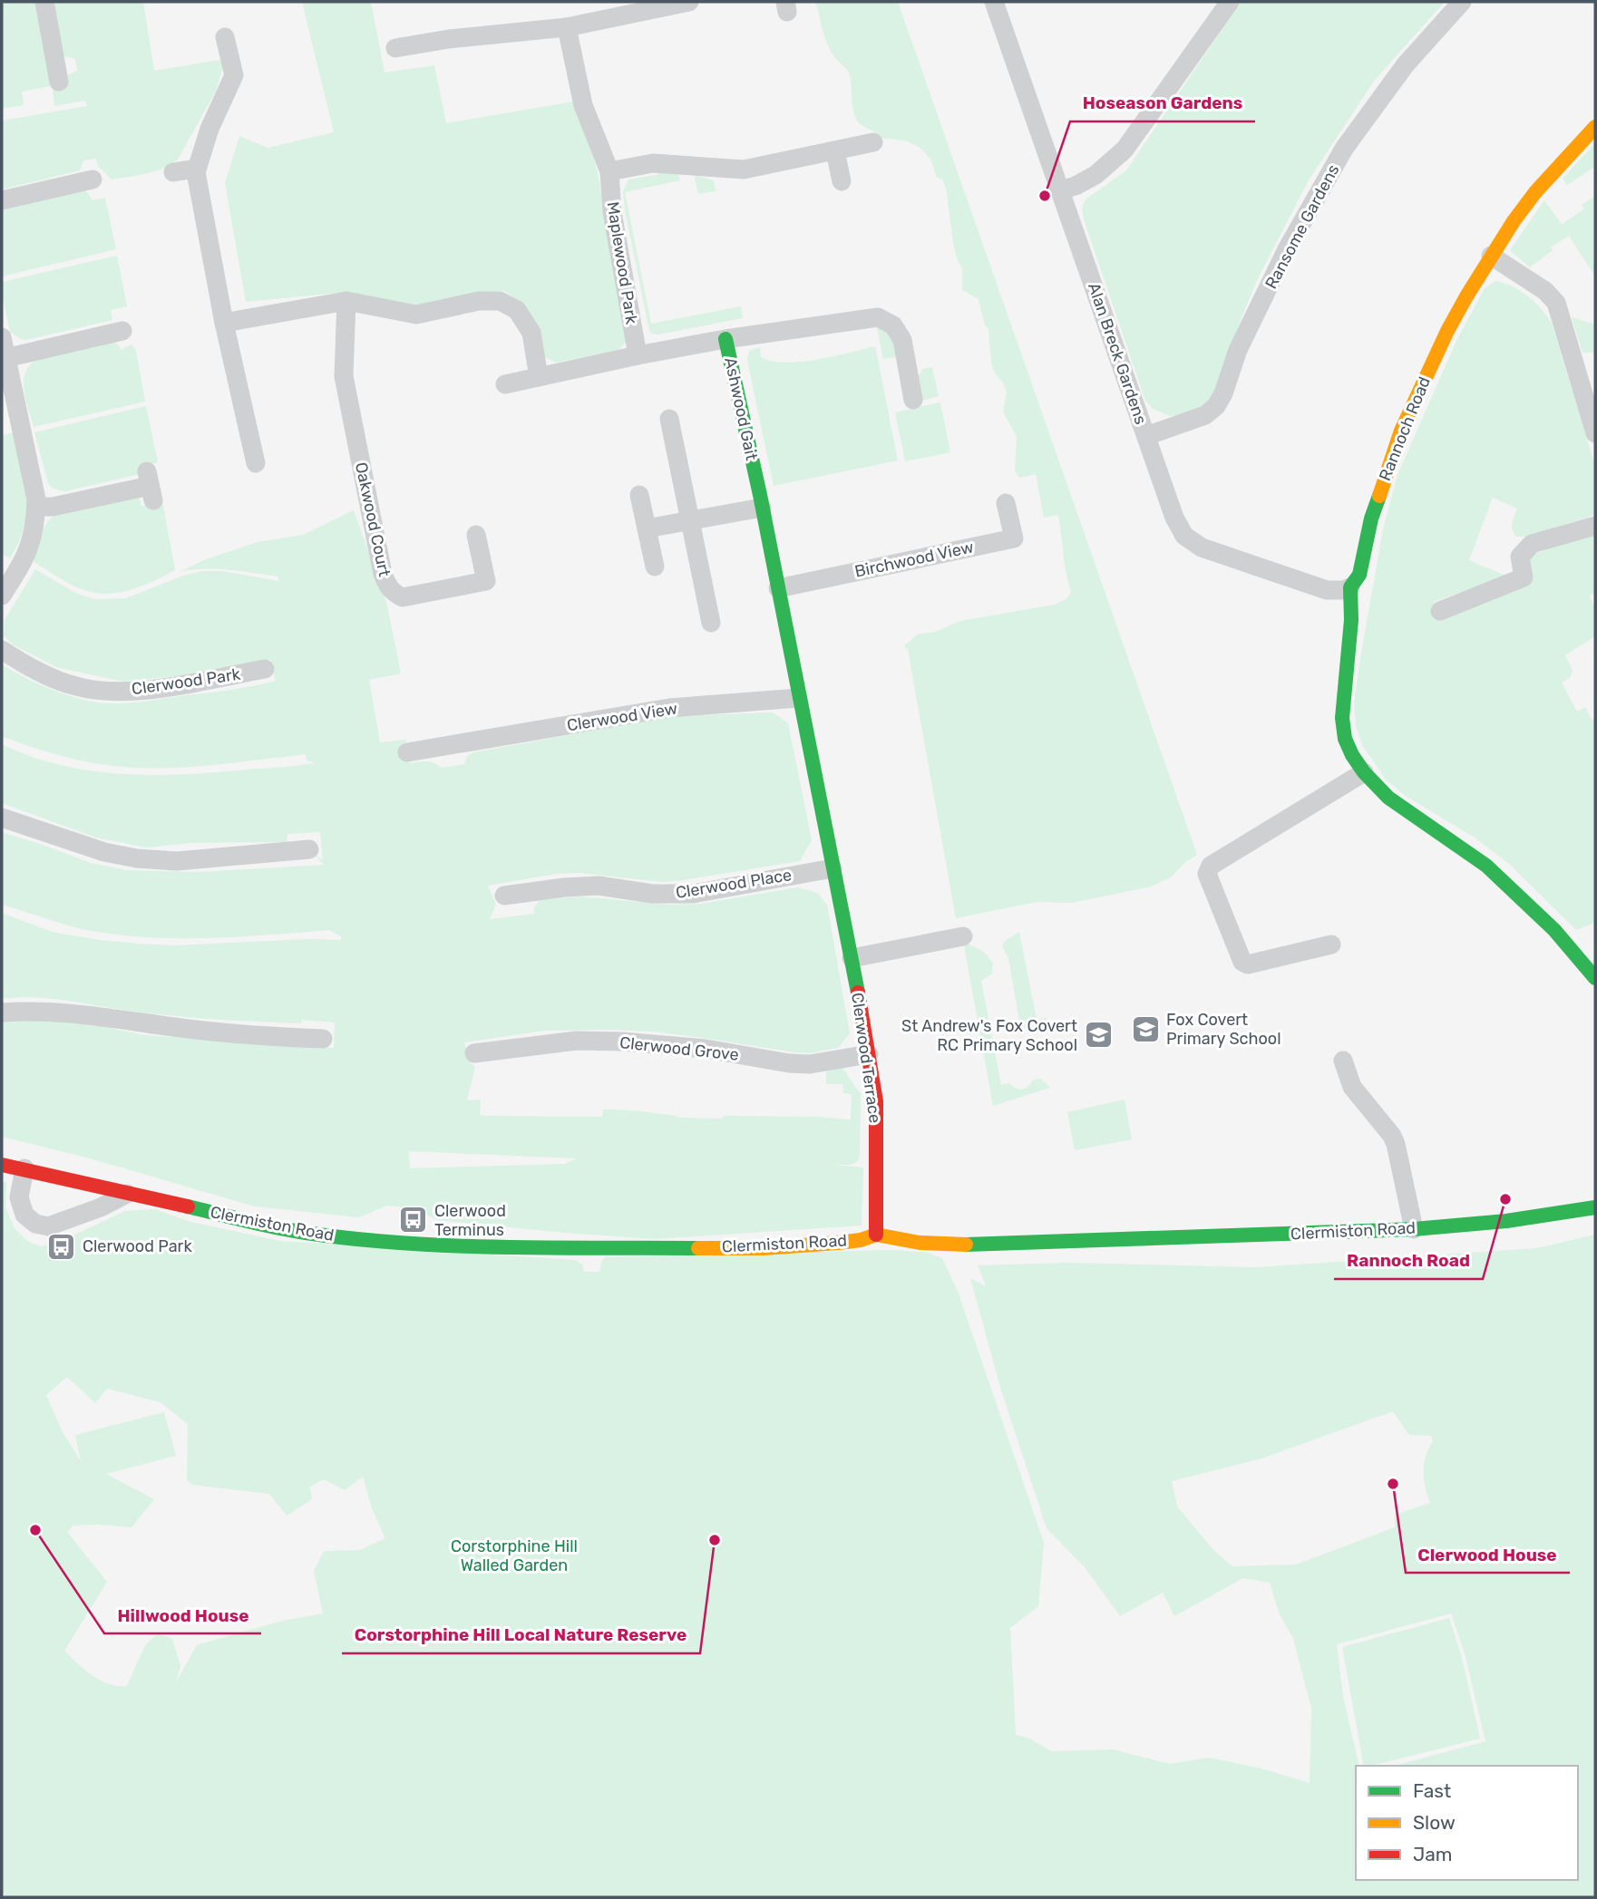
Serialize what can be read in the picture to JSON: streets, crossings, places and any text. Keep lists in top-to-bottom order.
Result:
{
  "streets": {
    "street": [
      "Ransome Gardens",
      "Maplewood Park",
      "Alan Breck Gardens",
      "Ashwood Gait",
      "Rannoch Road",
      "Oakwood Court",
      "Birchwood View",
      "Clerwood Park",
      "Clerwood View",
      "Clerwood Place",
      "Clerwood Grove",
      "Clerwood Terrace",
      "Clermiston Road"
    ]
  },
  "crossings": [
    ["Ransome Gardens", "Alan Breck Gardens"],
    ["Maplewood Park", "Ashwood Gait"],
    ["Alan Breck Gardens", "Rannoch Road"],
    ["Ashwood Gait", "Birchwood View"],
    ["Ashwood Gait", "Clerwood View"],
    ["Ashwood Gait", "Clerwood Terrace"],
    ["Clerwood View", "Clerwood Terrace"],
    ["Clerwood Place", "Clerwood Terrace"],
    ["Clerwood Grove", "Clerwood Terrace"],
    ["Clerwood Terrace", "Clermiston Road"]
  ],
  "parks": ["Corstorphine Hill Walled Garden"],
  "places": {
    "other": [
      "Hoseason Gardens",
      "Rannoch Road",
      "Clerwood House",
      "Hillwood House",
      "Corstorphine Hill Local Nature Reserve"
    ],
    "school or university": ["Fox Covert Primary School", "St Andrew's Fox Covert RC Primary School"],
    "bus stop": ["Clerwood Terminus", "Clerwood Park"]
  },
  "legend": ["Fast", "Slow", "Jam"]
}
